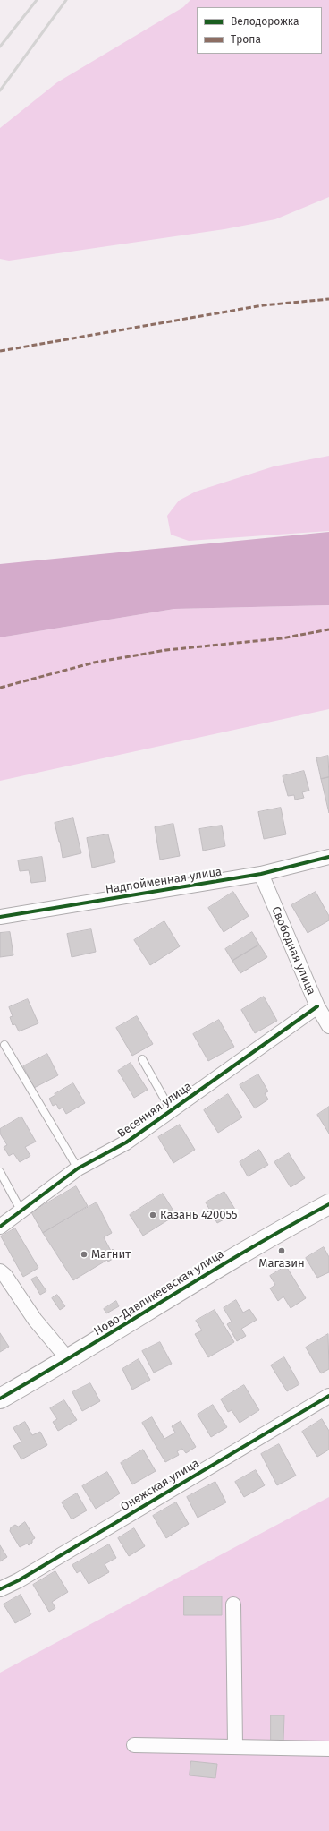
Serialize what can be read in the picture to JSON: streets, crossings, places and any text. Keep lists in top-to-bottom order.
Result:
{
  "streets": {
    "street": [
      "Надпойменная улица",
      "Свободная улица",
      "Весенняя улица",
      "Ново-Давликеевская улица",
      "Онежская улица"
    ]
  },
  "crossings": [
    ["Надпойменная улица", "Свободная улица"],
    ["Свободная улица", "Весенняя улица"]
  ],
  "places": ["Казань 420055", "Магазин", "Магнит"],
  "legend": ["Велодорожка", "Тропа"]
}
